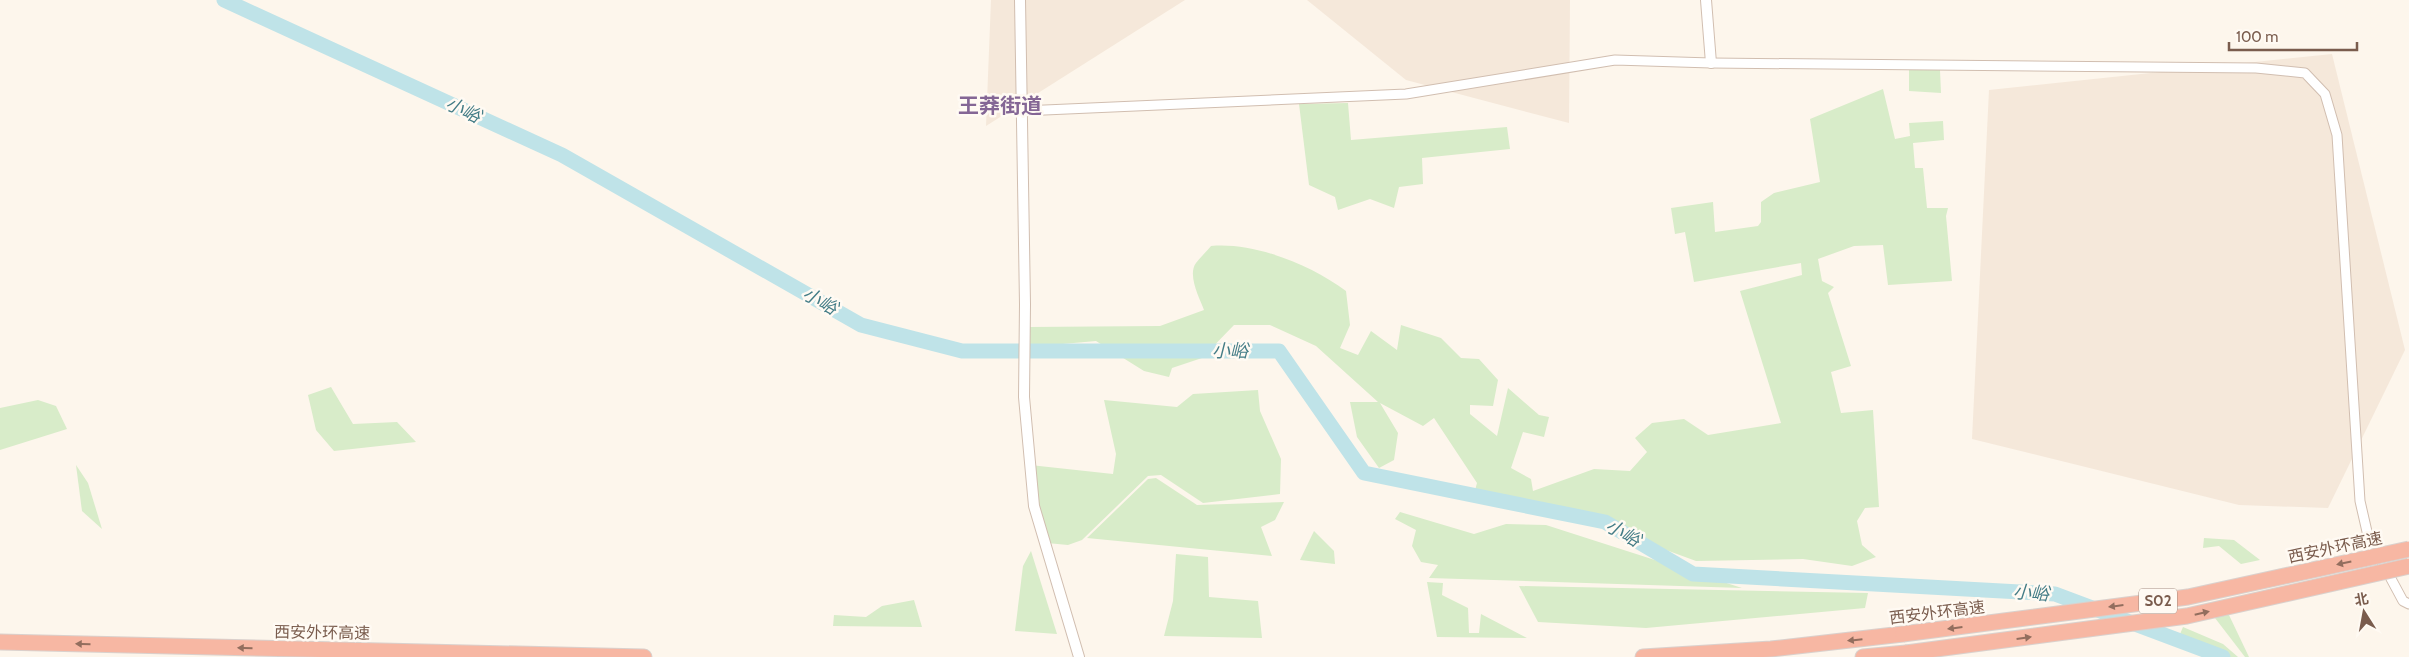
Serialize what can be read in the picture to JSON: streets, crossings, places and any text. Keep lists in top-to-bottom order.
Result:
{
  "streets": {
    "highway": ["西安外环高速", "S02"]
  },
  "districts": ["王莽街道"],
  "water": ["小峪"],
  "scale_bar": "100 m",
  "north": "top"
}
